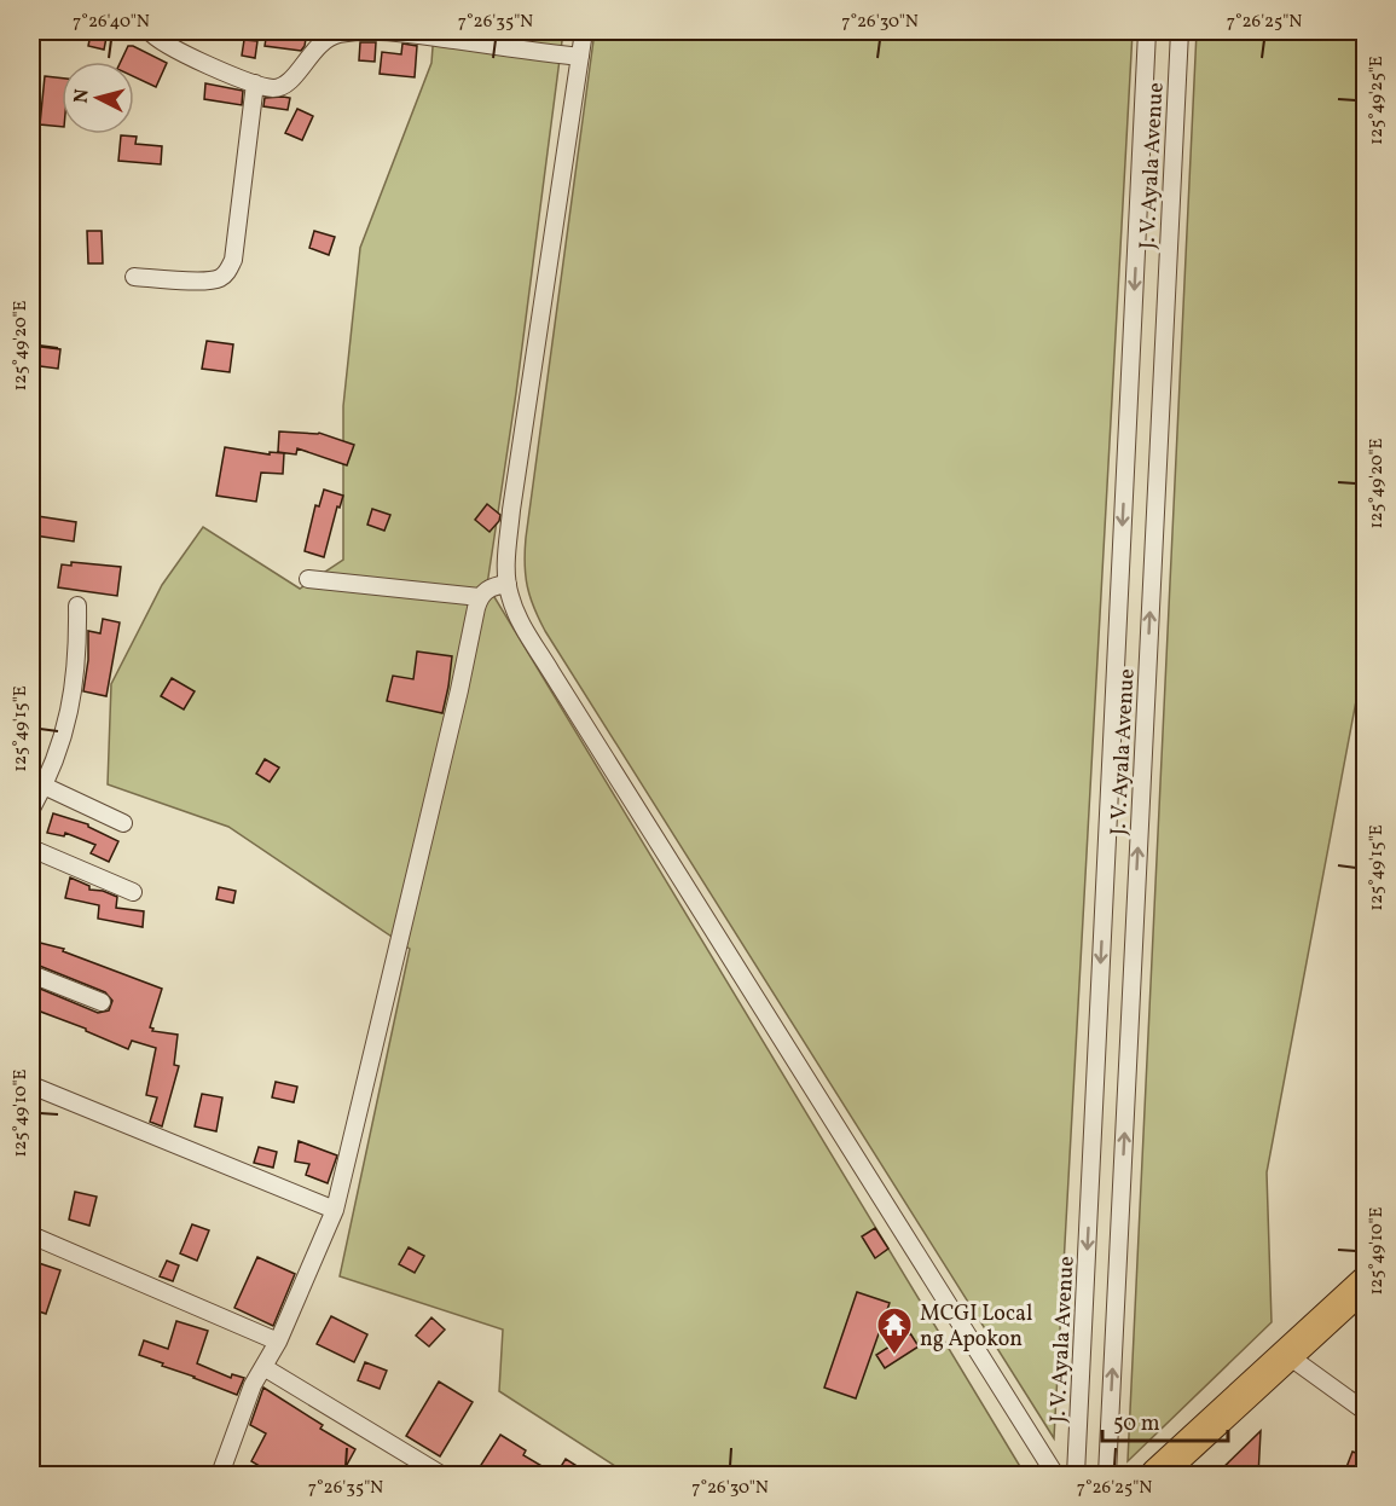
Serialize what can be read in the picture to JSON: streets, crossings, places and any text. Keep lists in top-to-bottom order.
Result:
{
  "streets": {
    "street": ["J. V. Ayala Avenue"]
  },
  "places": {
    "temple": ["MCGI Local ng Apokon"]
  },
  "scale_bar": "50 m",
  "north": "left",
  "coordinates": [
    "7°26'40\"N",
    "7°26'35\"N",
    "7°26'30\"N",
    "7°26'25\"N",
    "125°49'25\"E",
    "125°49'20\"E",
    "125°49'15\"E",
    "125°49'10\"E"
  ]
}
